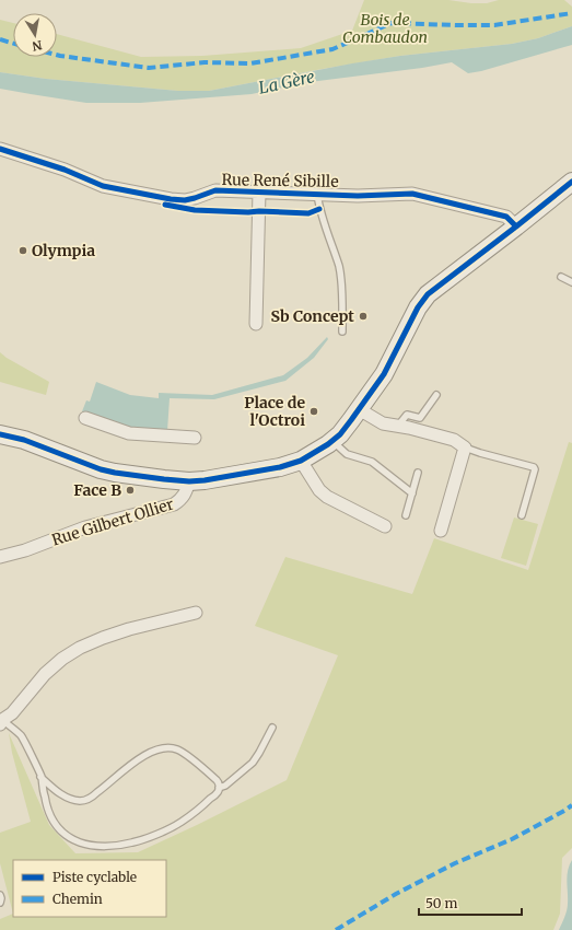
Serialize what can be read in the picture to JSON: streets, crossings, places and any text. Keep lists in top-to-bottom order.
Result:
{
  "streets": {
    "street": ["Rue René Sibille", "Rue Gilbert Ollier"]
  },
  "water": ["La Gère"],
  "parks": ["Bois de Combaudon"],
  "places": [
    "Olympia",
    "Sb Concept",
    "Place de l'Octroi",
    "Face B"
  ],
  "legend": ["Piste cyclable", "Chemin"],
  "scale_bar": "50 m",
  "north": "bottom"
}
